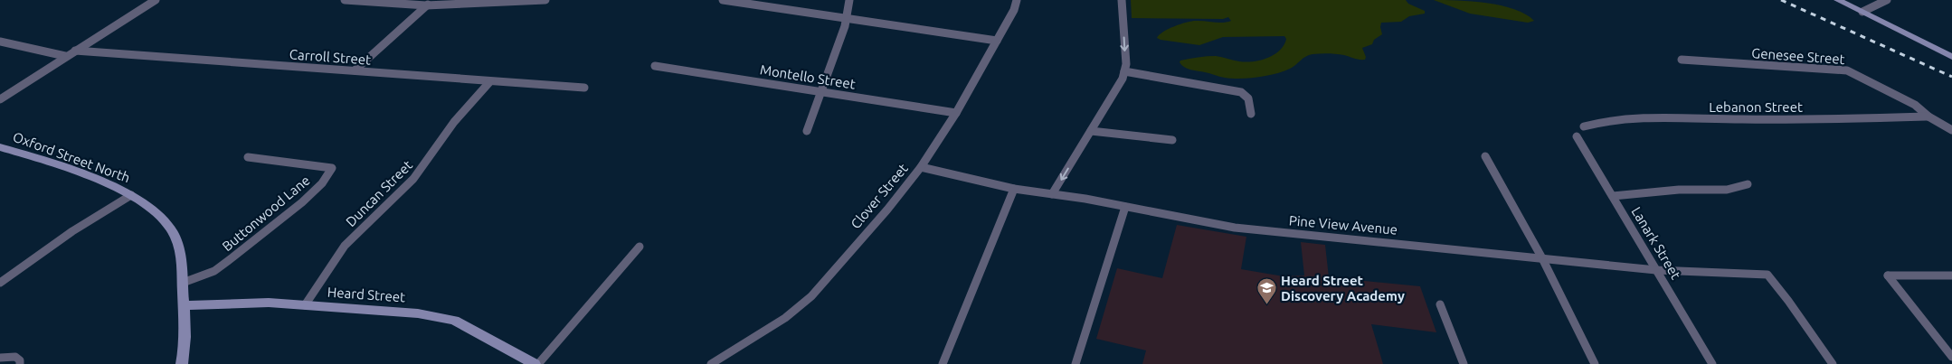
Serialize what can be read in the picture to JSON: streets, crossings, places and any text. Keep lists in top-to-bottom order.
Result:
{
  "streets": {
    "street": [
      "Genesee Street",
      "Carroll Street",
      "Montello Street",
      "Lebanon Street",
      "Oxford Street North",
      "Duncan Street",
      "Clover Street",
      "Buttonwood Lane",
      "Pine View Avenue",
      "Lanark Street",
      "Heard Street"
    ]
  },
  "crossings": [
    ["Genesee Street", "Lebanon Street"],
    ["Carroll Street", "Duncan Street"],
    ["Montello Street", "Clover Street"],
    ["Oxford Street North", "Buttonwood Lane"],
    ["Oxford Street North", "Heard Street"],
    ["Duncan Street", "Heard Street"],
    ["Clover Street", "Pine View Avenue"],
    ["Pine View Avenue", "Lanark Street"]
  ],
  "places": {
    "school or university": ["Heard Street Discovery Academy"]
  }
}
